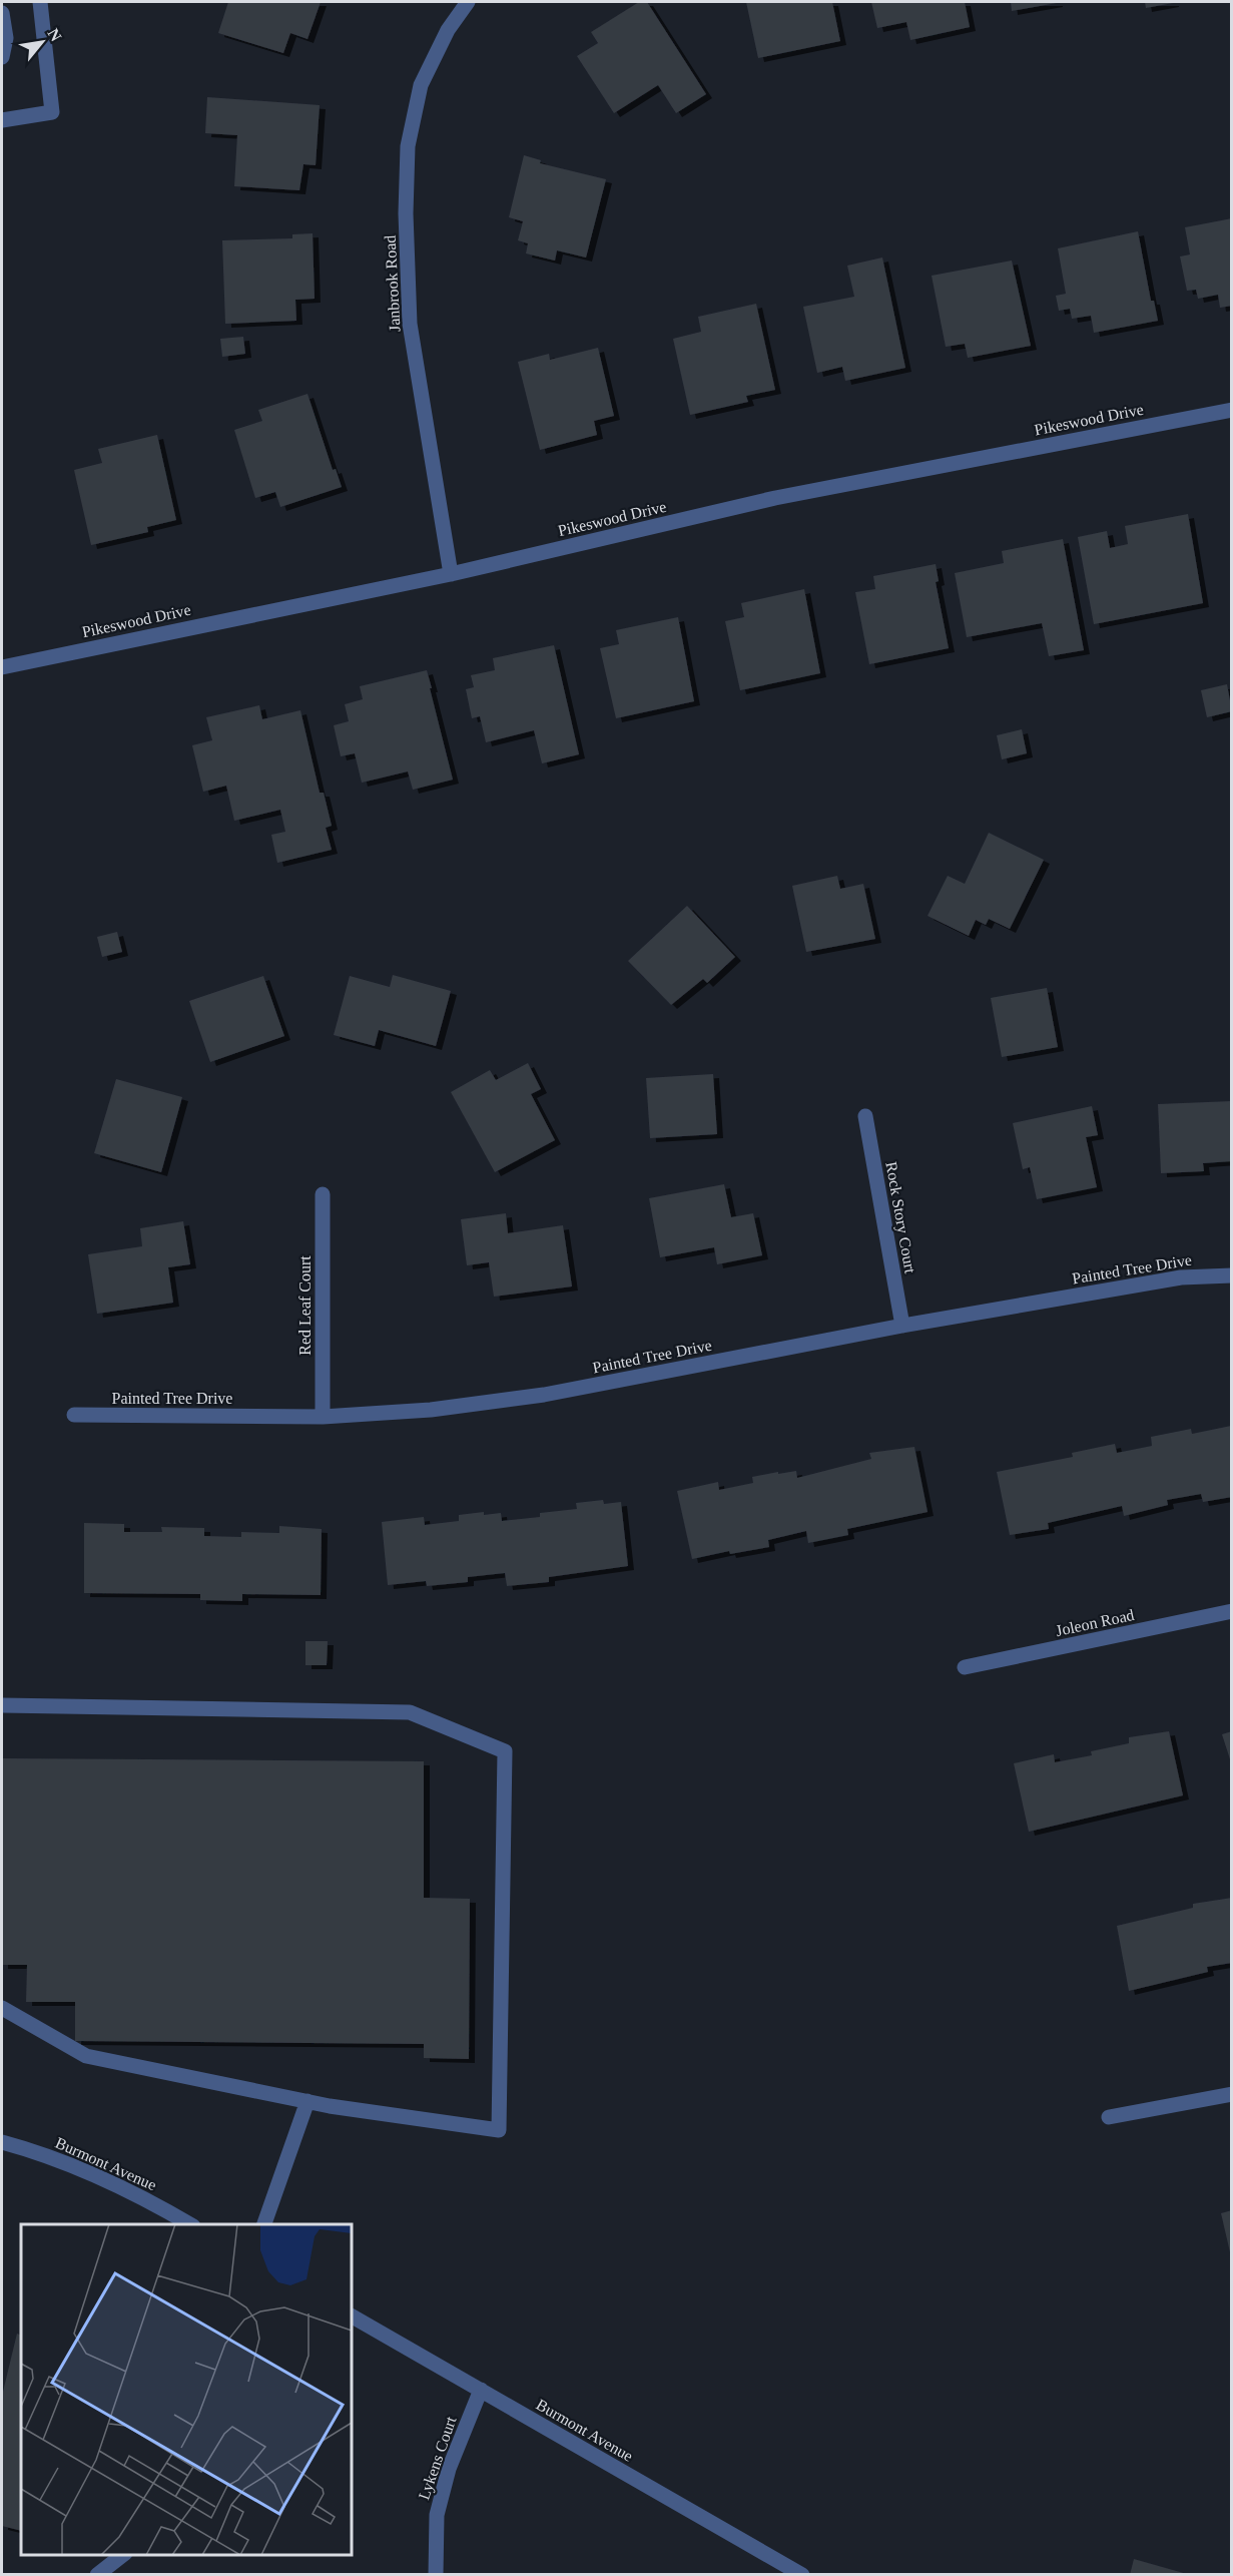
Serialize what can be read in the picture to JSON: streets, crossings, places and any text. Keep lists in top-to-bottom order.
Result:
{
  "streets": {
    "street": [
      "Janbrook Road",
      "Pikeswood Drive",
      "Rock Story Court",
      "Painted Tree Drive",
      "Red Leaf Court",
      "Joleon Road",
      "Burmont Avenue",
      "Lykens Court"
    ]
  },
  "crossings": [
    ["Janbrook Road", "Pikeswood Drive"],
    ["Rock Story Court", "Painted Tree Drive"],
    ["Painted Tree Drive", "Red Leaf Court"],
    ["Burmont Avenue", "Lykens Court"]
  ],
  "north": "top right"
}
